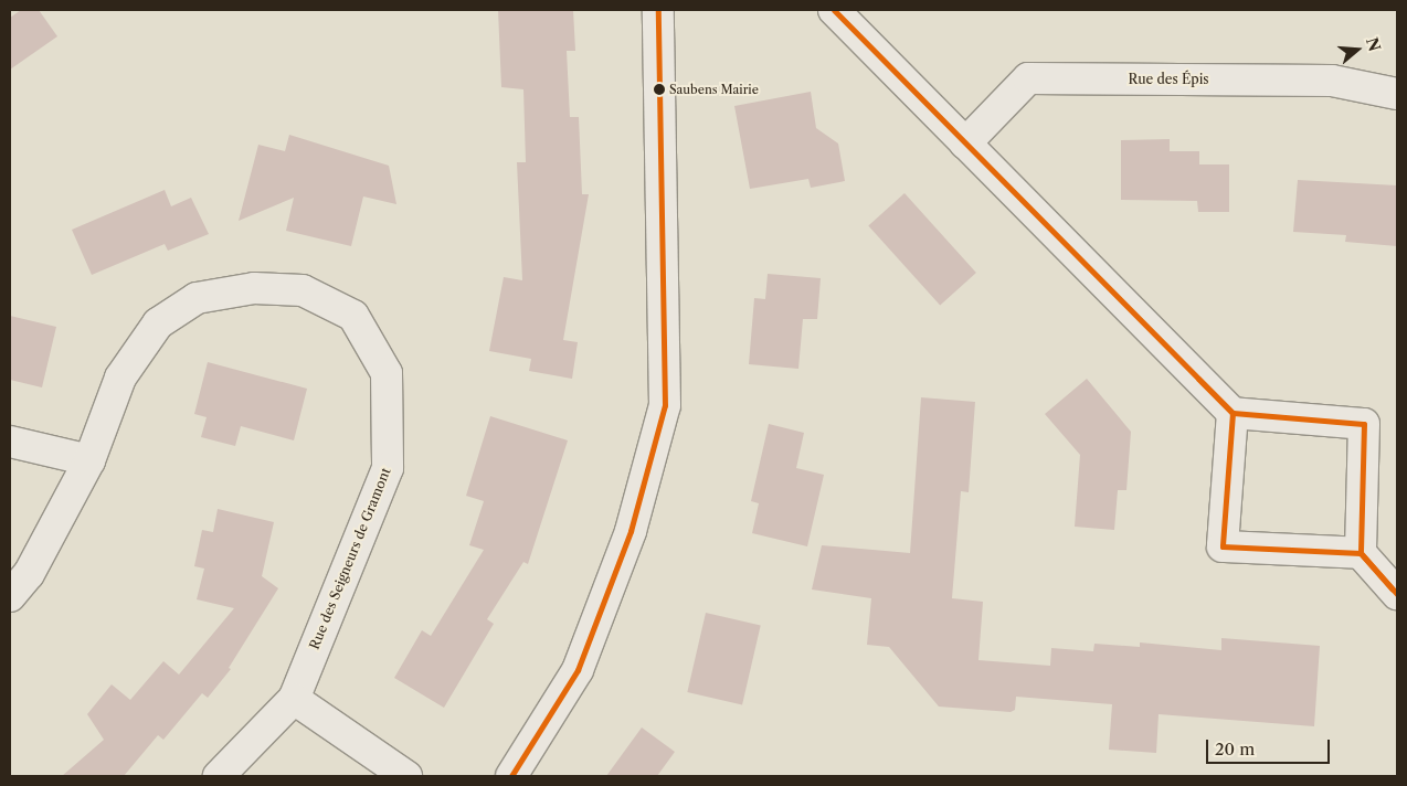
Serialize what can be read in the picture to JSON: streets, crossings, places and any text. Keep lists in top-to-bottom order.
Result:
{
  "streets": {
    "street": ["Rue des Épis", "Rue des Seigneurs de Gramont"]
  },
  "places": ["Saubens Mairie"],
  "scale_bar": "20 m",
  "north": "right"
}
